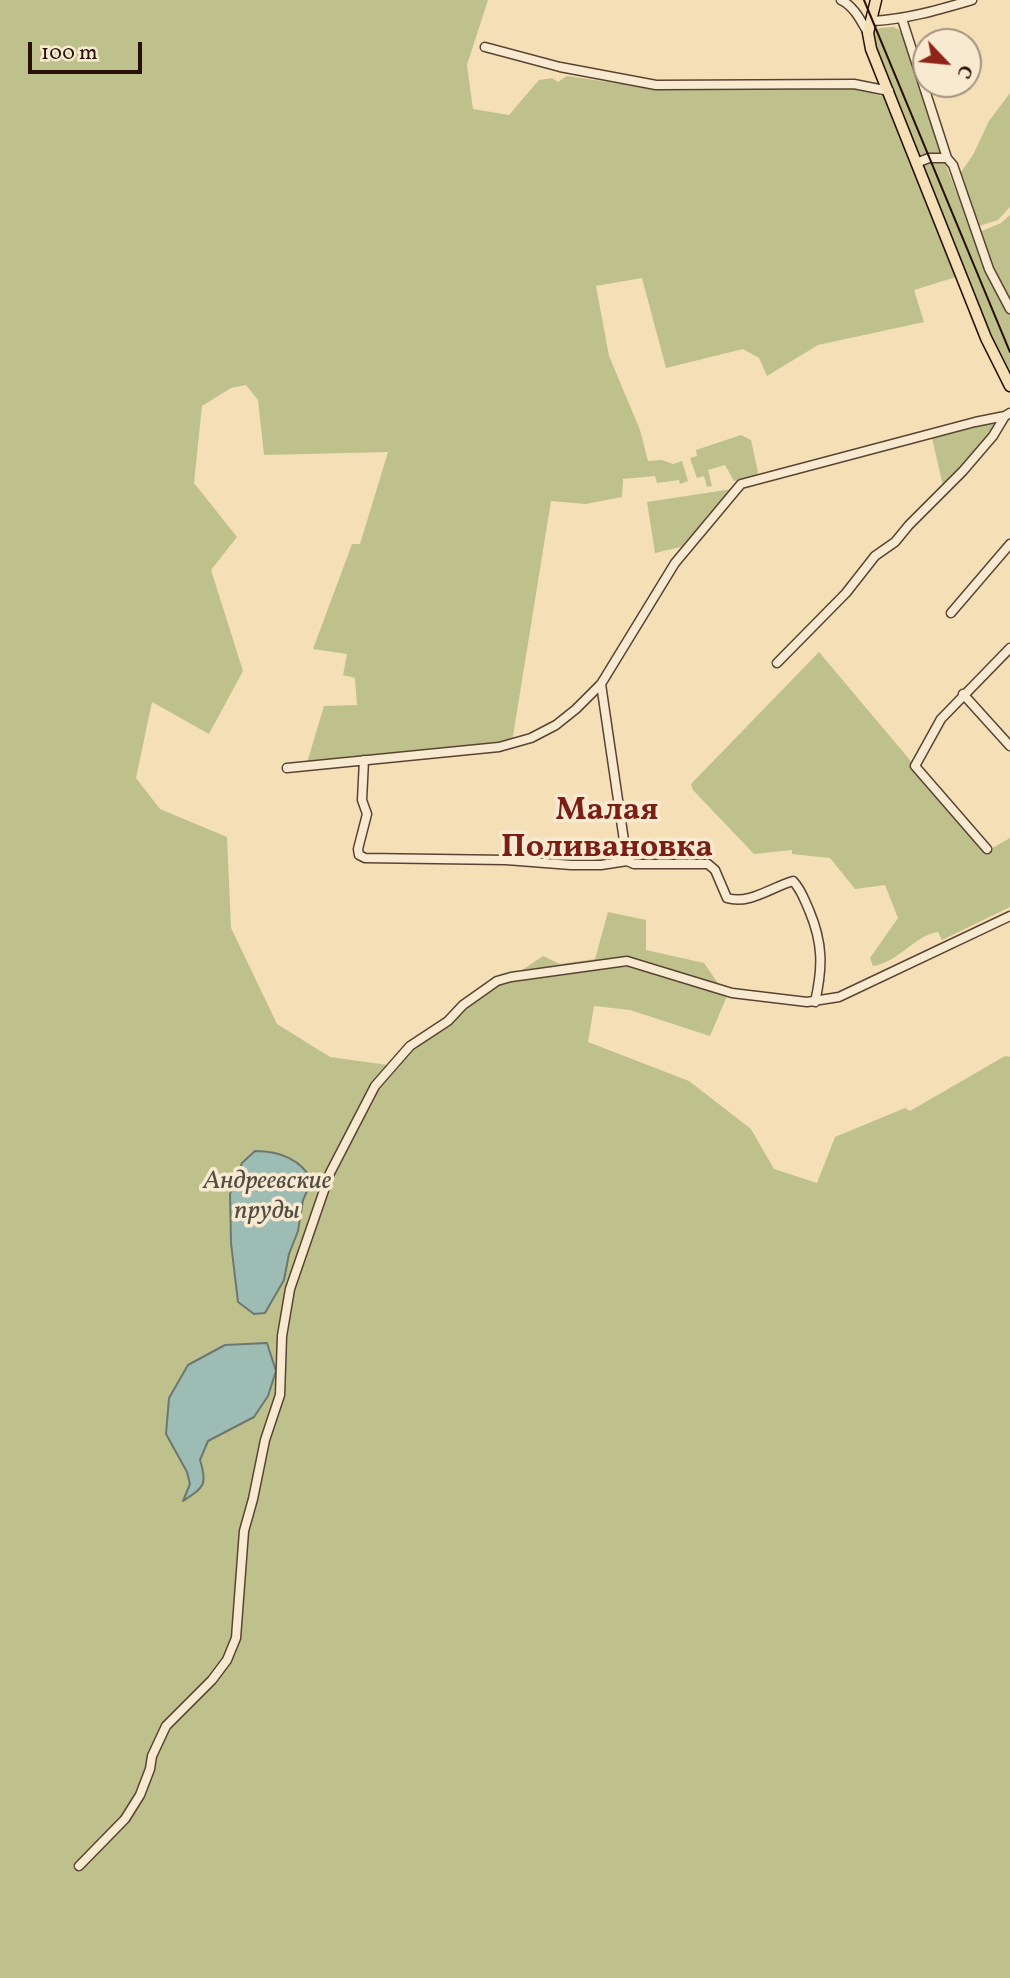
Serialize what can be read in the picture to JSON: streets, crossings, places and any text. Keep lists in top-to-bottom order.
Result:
{
  "districts": ["Малая Поливановка"],
  "water": ["Андреевские пруды"],
  "scale_bar": "100 m",
  "north": "bottom right"
}
